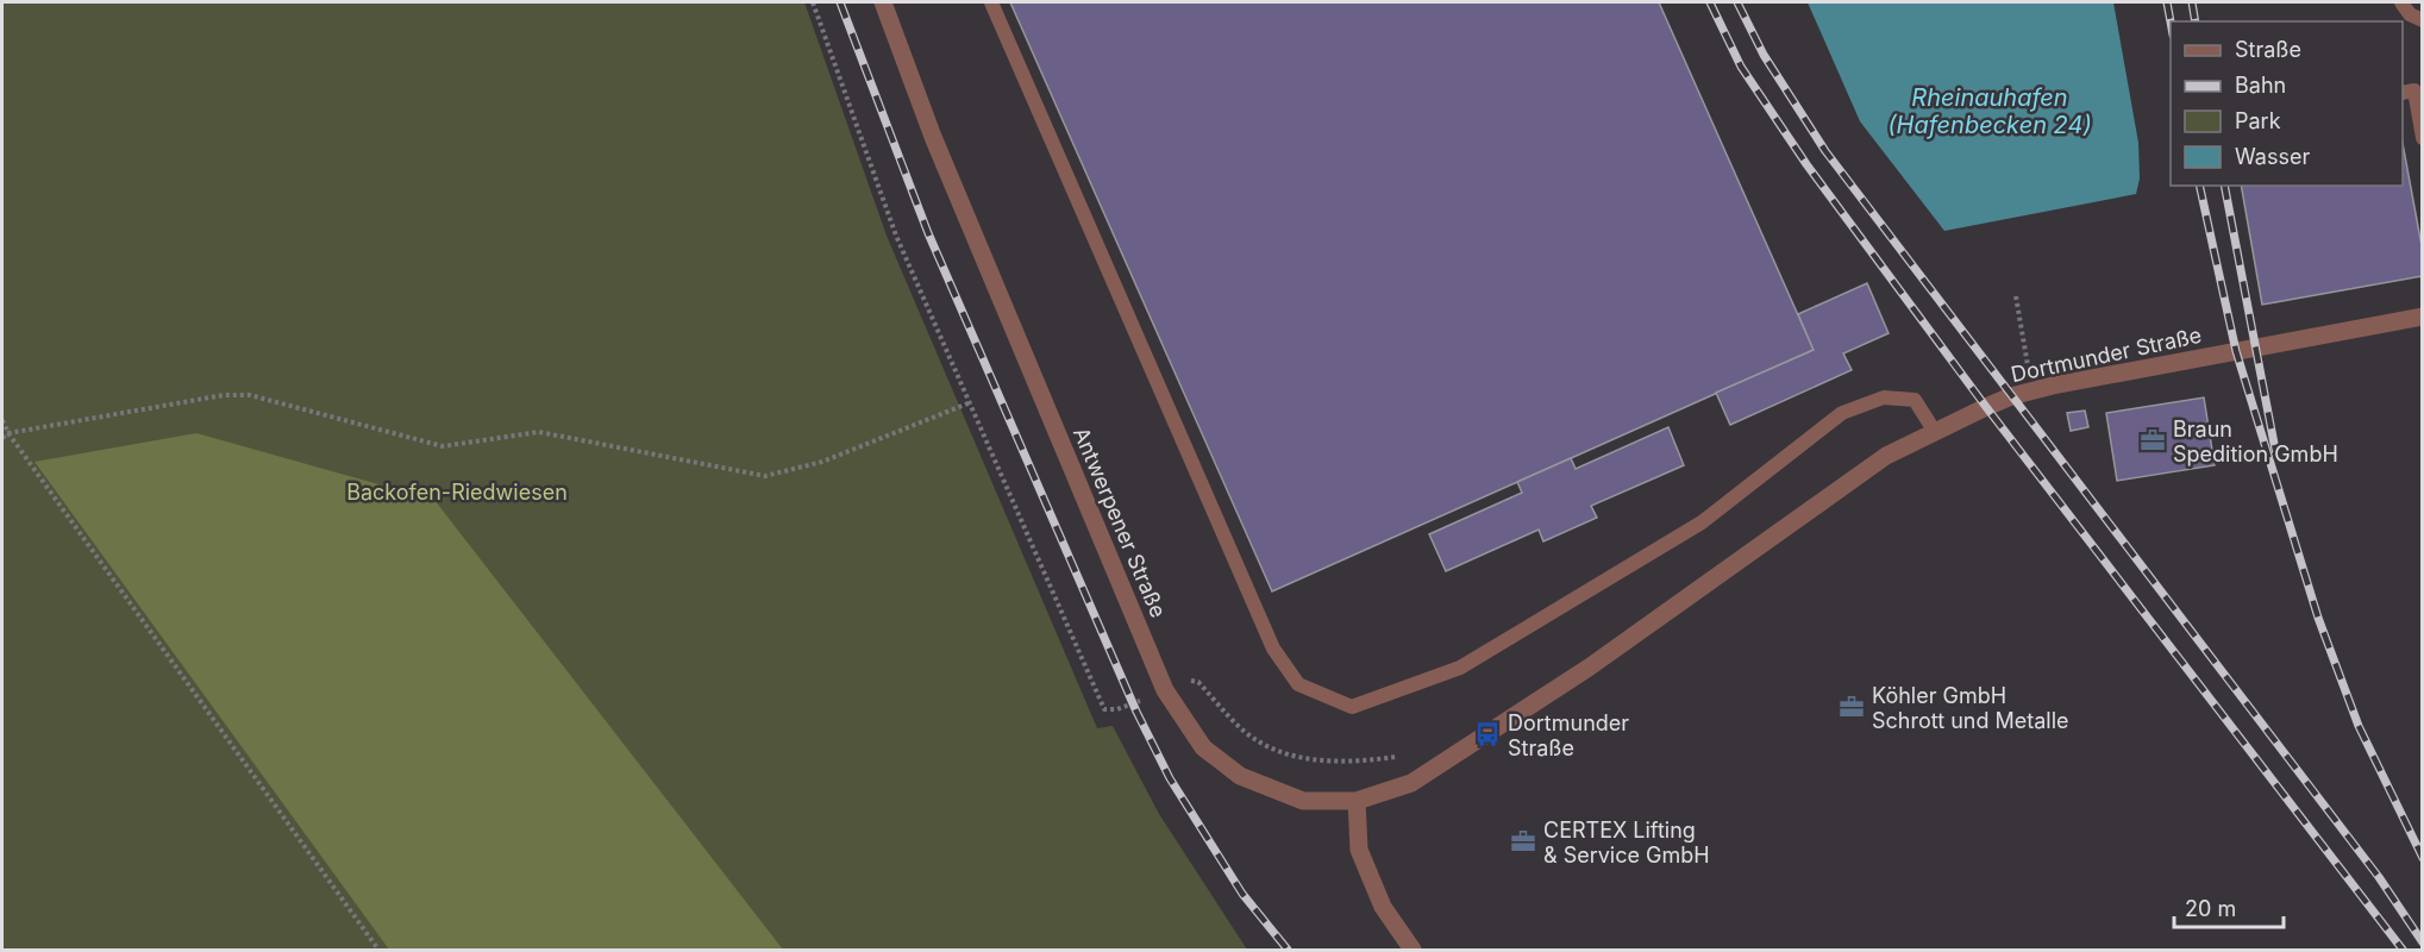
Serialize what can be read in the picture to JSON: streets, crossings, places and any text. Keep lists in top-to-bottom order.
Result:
{
  "streets": {
    "street": ["Dortmunder Straße", "Antwerpener Straße"]
  },
  "crossings": [
    ["Dortmunder Straße", "Antwerpener Straße"]
  ],
  "water": ["Rheinauhafen (Hafenbecken 24)"],
  "parks": ["Backofen-Riedwiesen"],
  "places": {
    "office": ["Braun Spedition GmbH", "Köhler GmbH Schrott und Metalle", "CERTEX Lifting & Service GmbH"],
    "bus stop": ["Dortmunder Straße"]
  },
  "legend": [
    "Straße",
    "Bahn",
    "Park",
    "Wasser"
  ],
  "scale_bar": "20 m"
}
